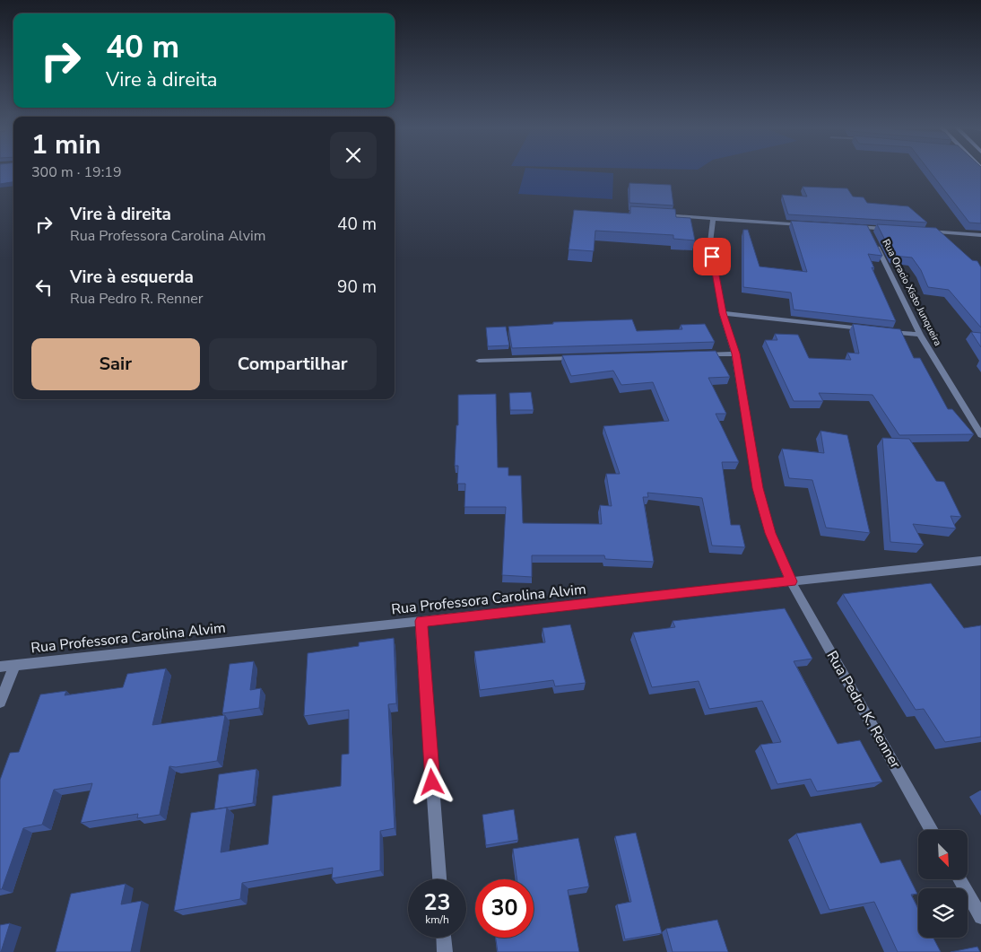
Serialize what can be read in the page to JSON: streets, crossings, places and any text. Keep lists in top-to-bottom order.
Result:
{
  "streets": {
    "street": ["Rua Oracio Xisto Junqueira", "Rua Professora Carolina Alvim", "Rua Pedro K. Renner"]
  },
  "crossings": [
    ["Rua Professora Carolina Alvim", "Rua Pedro K. Renner"]
  ],
  "north": "bottom right",
  "page": {
    "turn": ["40 m", "Vire à direita"],
    "heading": ["1 min", "300 m · 19:19"],
    "list": [
      {
        "name": "Vire à direita",
        "note": "Rua Professora Carolina Alvim",
        "value": "40 m"
      },
      {
        "name": "Vire à esquerda",
        "note": "Rua Pedro R. Renner",
        "value": "90 m"
      }
    ],
    "buttons": ["Sair", "Compartilhar"],
    "speed": "23 km/h",
    "limit": "30"
  }
}
